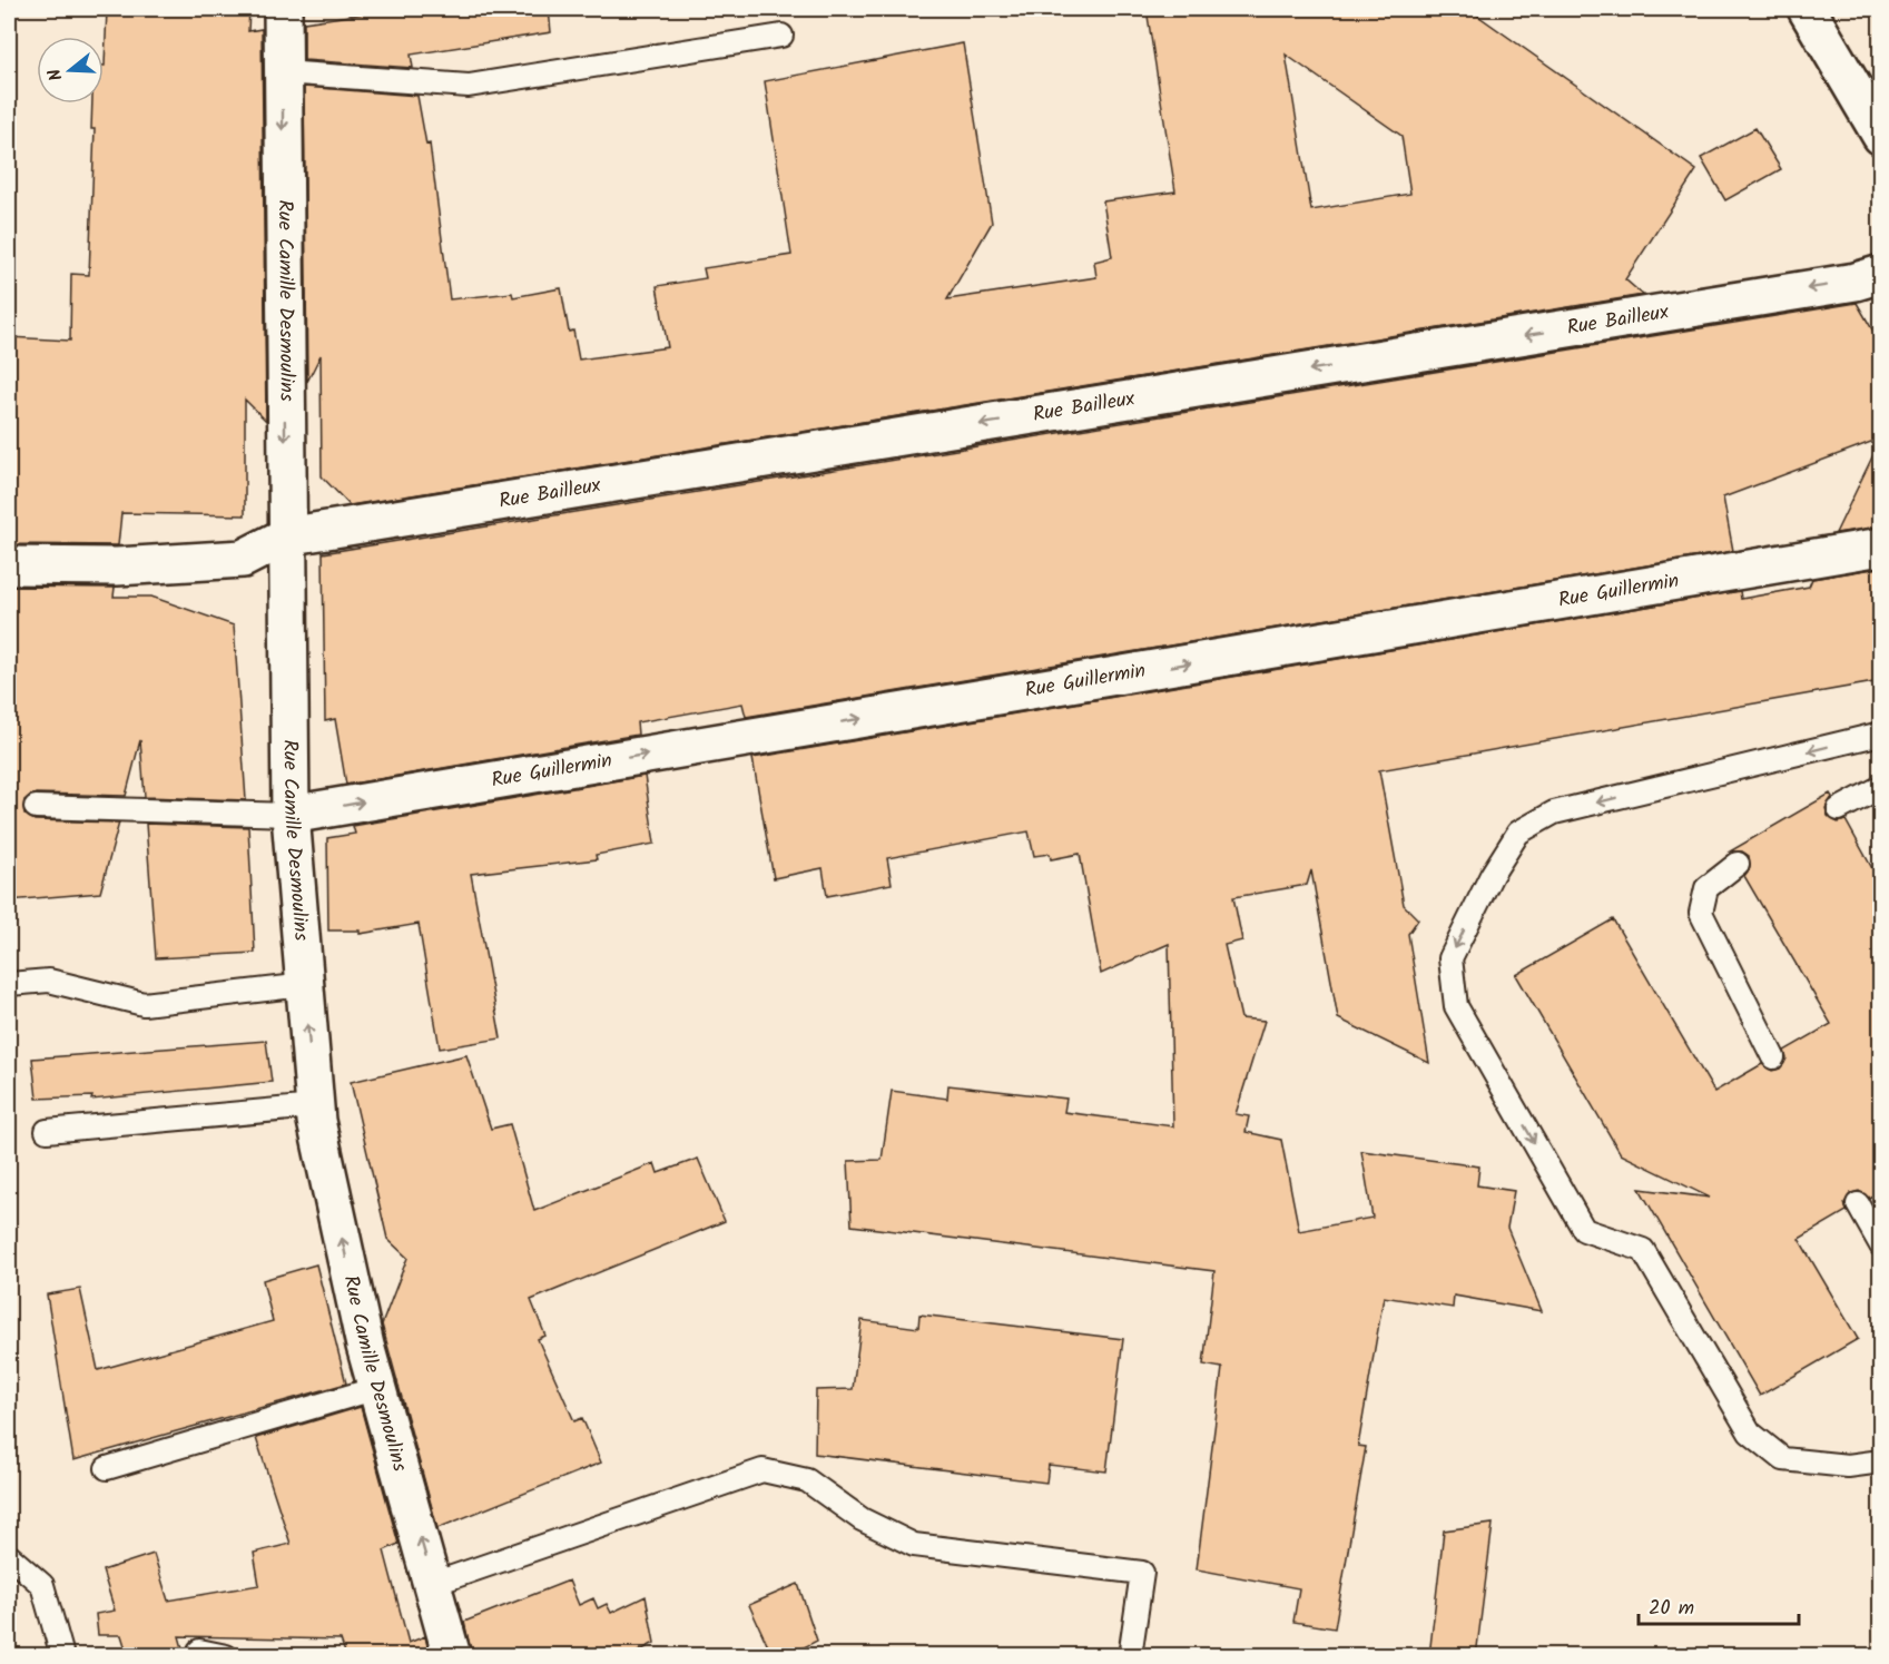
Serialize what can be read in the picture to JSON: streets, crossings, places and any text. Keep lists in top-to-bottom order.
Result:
{
  "streets": {
    "street": ["Rue Camille Desmoulins", "Rue Bailleux", "Rue Guillermin"]
  },
  "crossings": [
    ["Rue Camille Desmoulins", "Rue Bailleux"],
    ["Rue Camille Desmoulins", "Rue Guillermin"]
  ],
  "one_way": ["Rue Bailleux", "Rue Guillermin"],
  "scale_bar": "20 m",
  "north": "left"
}
